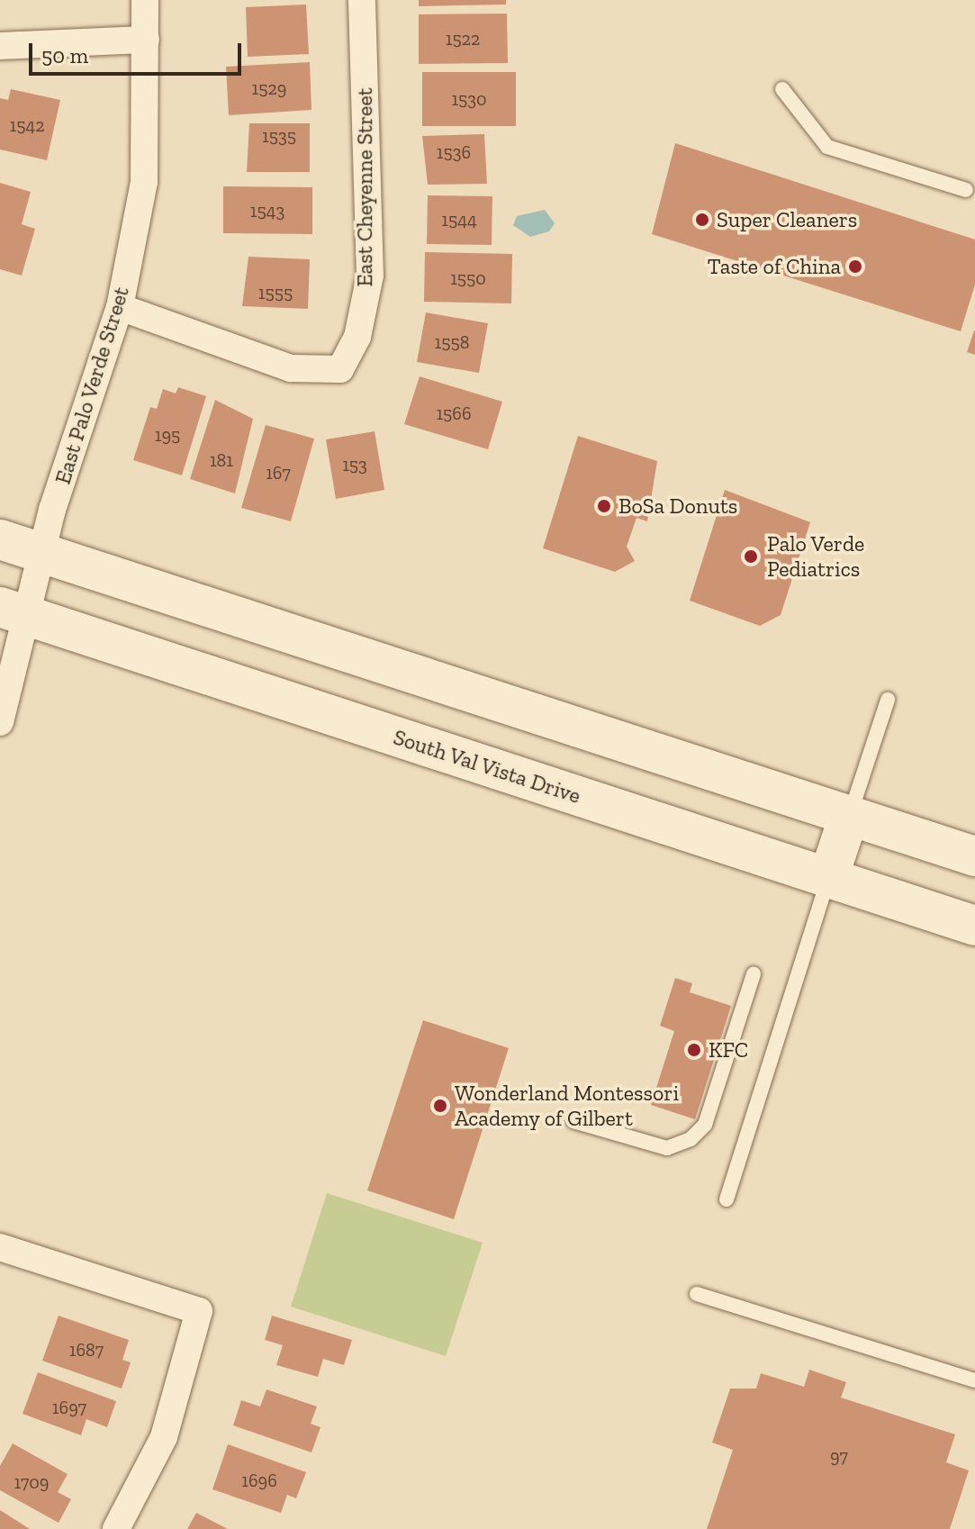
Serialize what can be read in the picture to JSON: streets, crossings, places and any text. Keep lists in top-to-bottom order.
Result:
{
  "streets": {
    "main road": ["South Val Vista Drive"],
    "street": ["East Cheyenne Street", "East Palo Verde Street"]
  },
  "crossings": [
    ["East Cheyenne Street", "East Palo Verde Street"],
    ["East Palo Verde Street", "South Val Vista Drive"]
  ],
  "places": [
    "Super Cleaners",
    "Taste of China",
    "BoSa Donuts",
    "Palo Verde Pediatrics",
    "KFC",
    "Wonderland Montessori Academy of Gilbert"
  ],
  "house_numbers": [
    "1522",
    "1529",
    "1530",
    "1542",
    "1535",
    "1536",
    "1543",
    "1544",
    "1550",
    "1555",
    "1558",
    "1566",
    "195",
    "181",
    "153",
    "167",
    "1687",
    "1697",
    "97",
    "1696",
    "1709"
  ],
  "scale_bar": "50 m"
}
